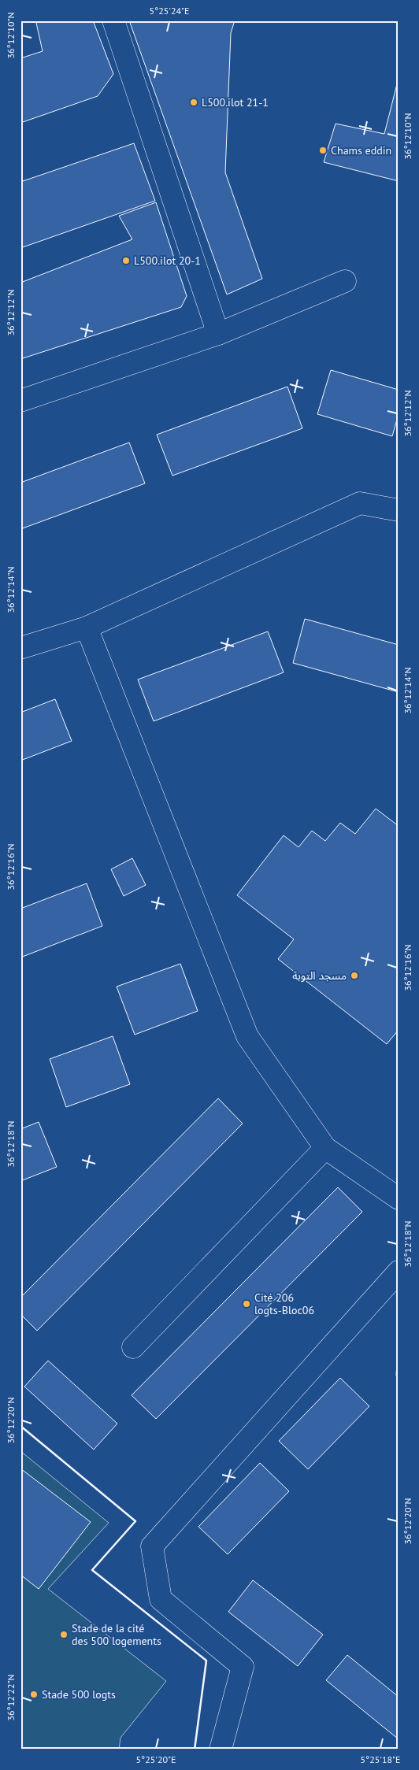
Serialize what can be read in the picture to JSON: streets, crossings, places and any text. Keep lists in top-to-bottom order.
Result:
{
  "places": [
    "L500.ilot 21-1",
    "Chams eddin",
    "L500.ilot 20-1",
    "مسجد التوبة",
    "Cité 206 logts-Bloc06",
    "Stade de la cité des 500 logements",
    "Stade 500 logts"
  ],
  "coordinates": [
    "5°25'24\"E",
    "36°12'10\"N",
    "36°12'12\"N",
    "36°12'14\"N",
    "36°12'16\"N",
    "36°12'18\"N",
    "36°12'20\"N",
    "36°12'22\"N",
    "5°25'20\"E",
    "5°25'18\"E"
  ]
}
